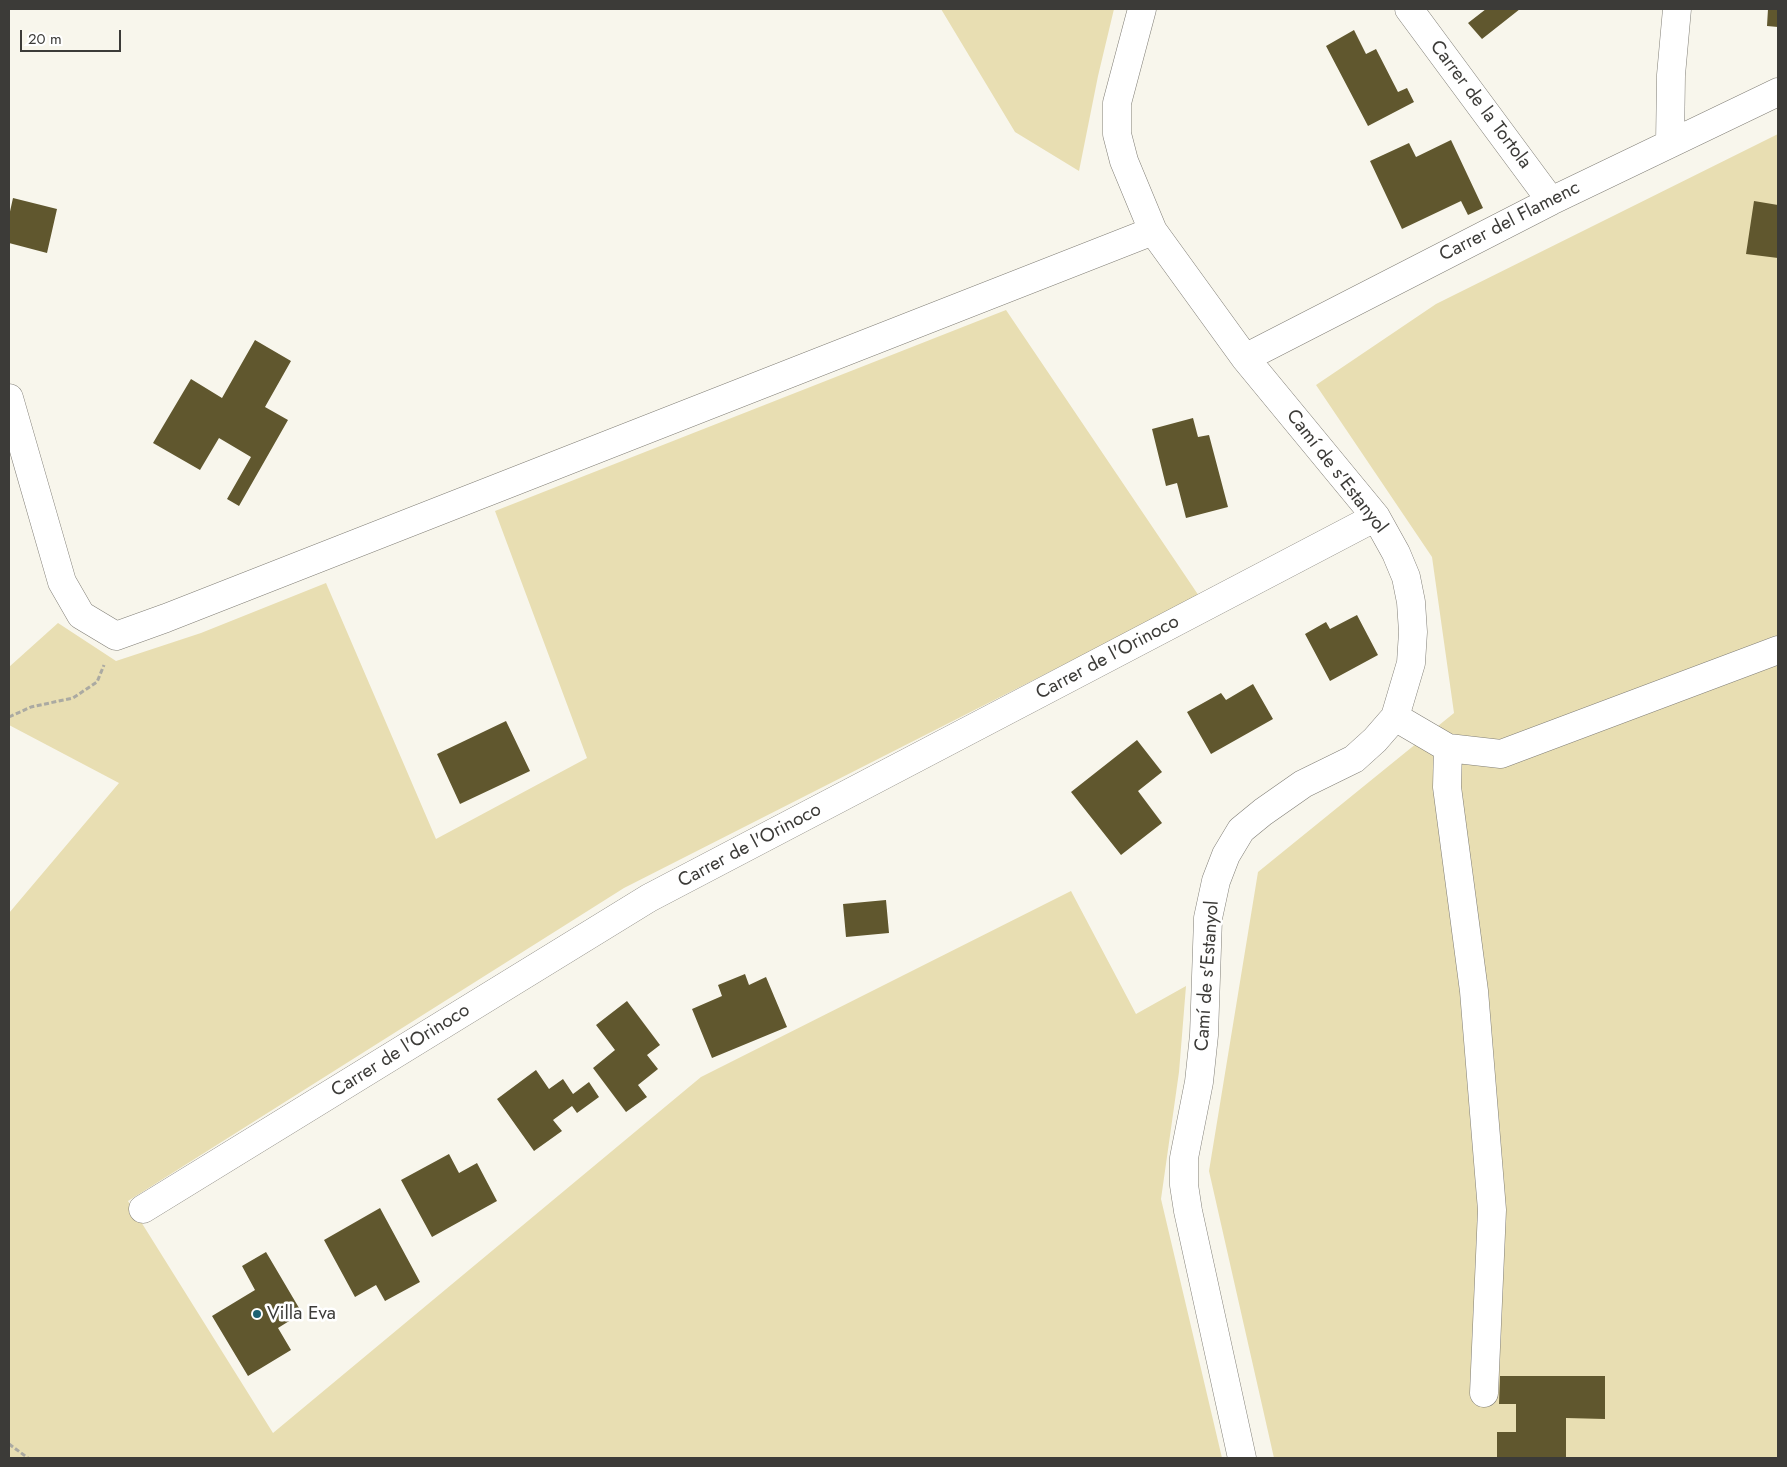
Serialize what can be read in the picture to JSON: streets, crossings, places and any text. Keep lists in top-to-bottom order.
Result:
{
  "streets": {
    "street": [
      "Carrer de la Tortola",
      "Carrer del Flamenc",
      "Camí de s'Estanyol",
      "Carrer de l'Orinoco"
    ]
  },
  "crossings": [
    ["Carrer de la Tortola", "Carrer del Flamenc"],
    ["Carrer del Flamenc", "Camí de s'Estanyol"],
    ["Camí de s'Estanyol", "Carrer de l'Orinoco"]
  ],
  "places": ["Villa Eva"],
  "scale_bar": "20 m"
}
